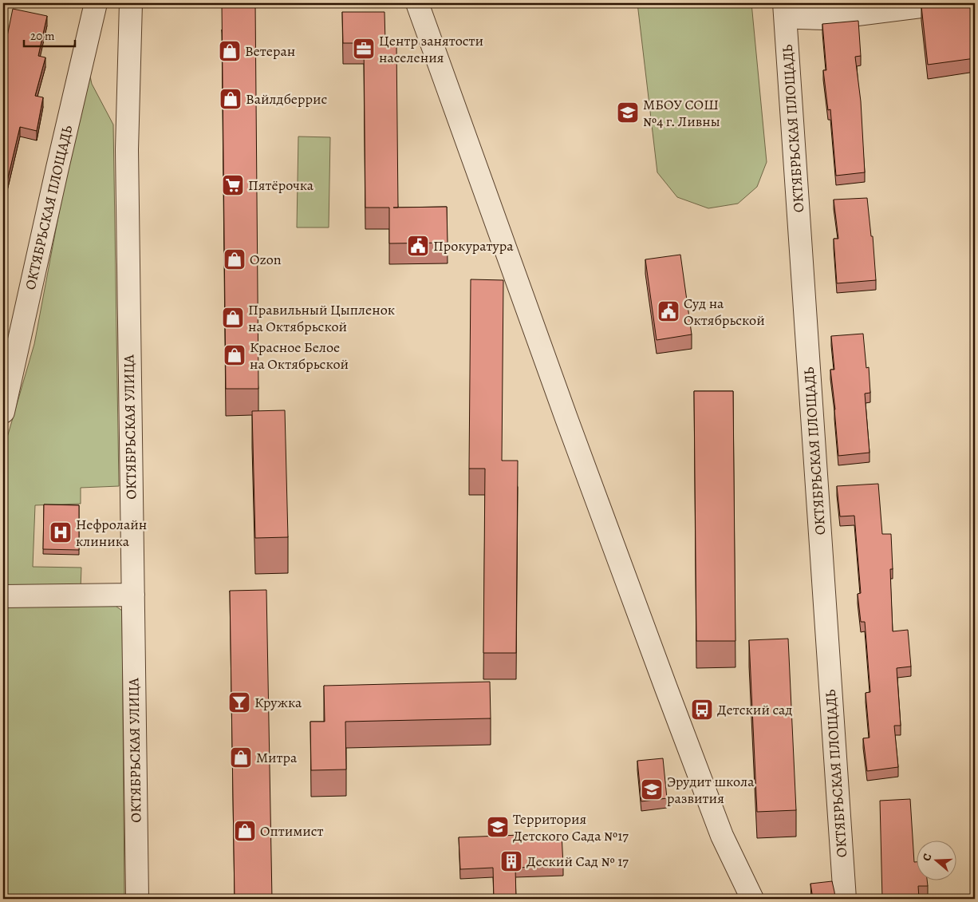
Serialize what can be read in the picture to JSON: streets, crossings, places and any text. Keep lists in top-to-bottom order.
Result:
{
  "streets": {
    "street": ["ОКТЯБРЬСКАЯ ПЛОЩАДЬ", "ОКТЯБРЬСКАЯ УЛИЦА"]
  },
  "places": {
    "office": ["Центр занятости населения"],
    "shop": [
      "Ветеран",
      "Вайлдберрис",
      "Ozon",
      "Правильный Цыпленок на Октябрьской",
      "Красное Белое на Октябрьской",
      "Митра",
      "Оптимист"
    ],
    "school or university": ["МБОУ СОШ №4 г. Ливны", "Эрудит школа развития", "Территория Детского Сада №17"],
    "supermarket": ["Пятёрочка"],
    "public building": ["Прокуратура", "Суд на Октябрьской"],
    "hospital": ["Нефролайн клиника"],
    "bar": ["Кружка"],
    "bus stop": ["Детский сад"],
    "building": ["Деский Сад № 17"]
  },
  "scale_bar": "20 m",
  "north": "left"
}
